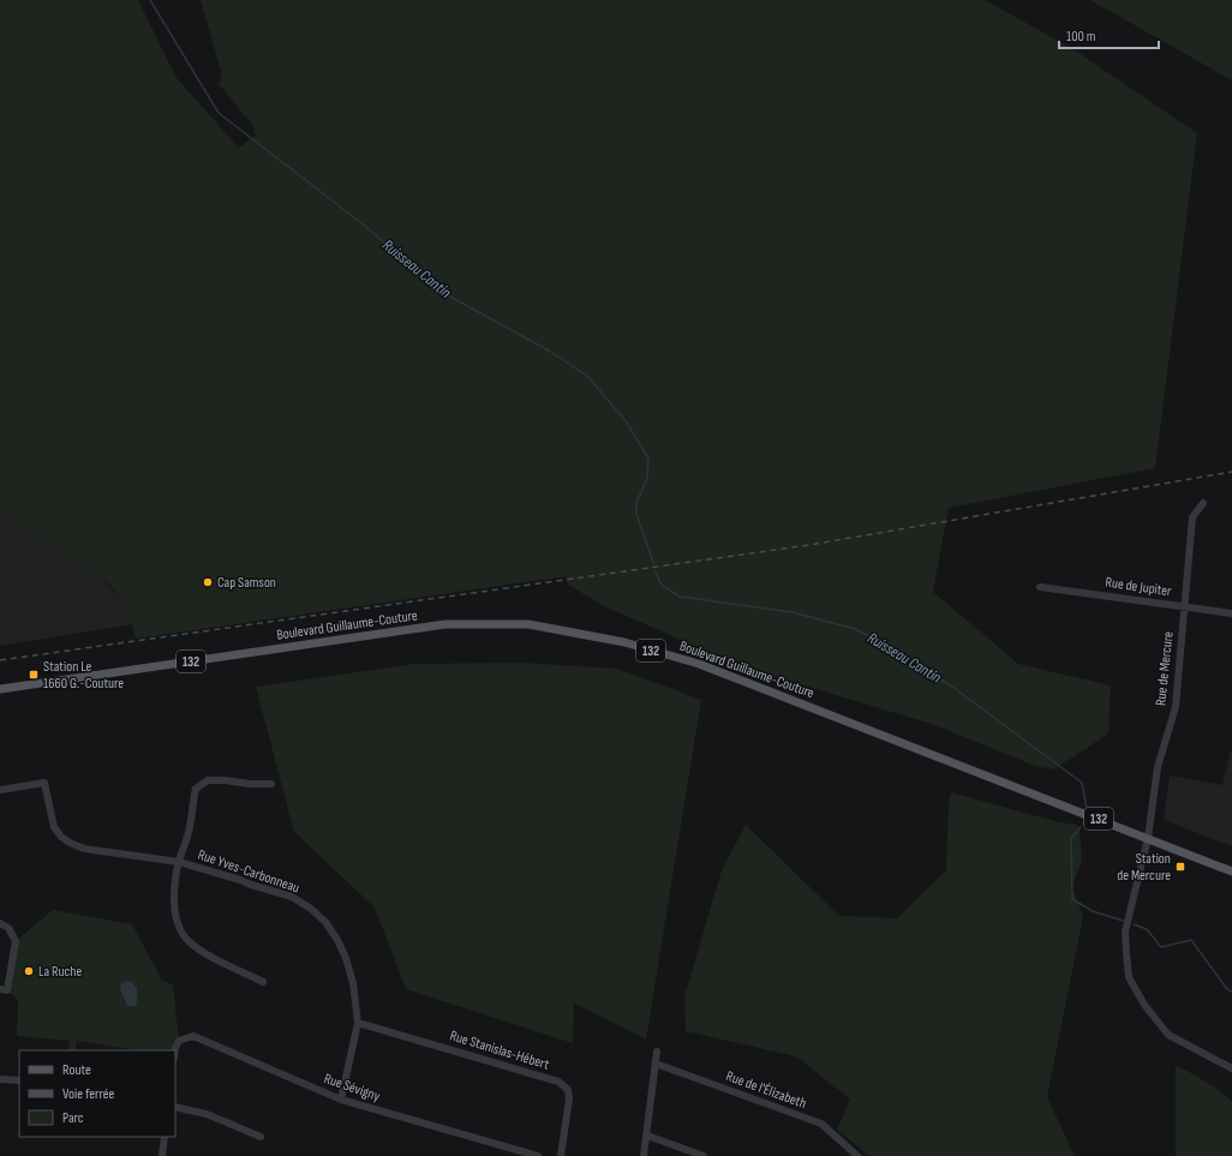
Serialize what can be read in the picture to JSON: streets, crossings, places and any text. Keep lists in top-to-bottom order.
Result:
{
  "streets": {
    "main road": ["Boulevard Guillaume-Couture", "132"],
    "street": [
      "Rue de Jupiter",
      "Rue de Mercure",
      "Rue Yves-Carbonneau",
      "Rue Stanislas-Hébert",
      "Rue Sévigny",
      "Rue de l'Élizabeth"
    ]
  },
  "crossings": [
    ["Rue de Jupiter", "Rue de Mercure"],
    ["Boulevard Guillaume-Couture", "Rue de Mercure"],
    ["Rue Yves-Carbonneau", "Rue Stanislas-Hébert"],
    ["Rue Yves-Carbonneau", "Rue Sévigny"]
  ],
  "water": ["Ruisseau Cantin"],
  "places": {
    "other": ["Cap Samson", "La Ruche"],
    "transit": ["Station Le 1660 G.-Couture", "Station de Mercure"]
  },
  "legend": ["Route", "Voie ferrée", "Parc"],
  "scale_bar": "100 m"
}
